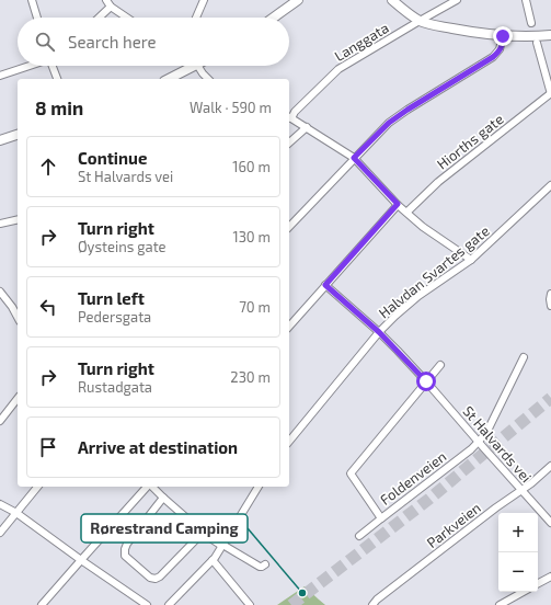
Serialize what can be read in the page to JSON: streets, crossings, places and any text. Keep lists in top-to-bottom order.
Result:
{
  "streets": {
    "street": [
      "Langgata",
      "Hiorths gate",
      "Halvdan Svartes gate",
      "St Halvards vei",
      "Foldenveien",
      "Parkveien"
    ]
  },
  "crossings": [
    ["Halvdan Svartes gate", "St Halvards vei"],
    ["St Halvards vei", "Foldenveien"],
    ["St Halvards vei", "Parkveien"]
  ],
  "places": ["Rørestrand Camping"],
  "page": {
    "search": "Search here",
    "heading": ["8 min", "Walk · 590 m"],
    "list": [
      ["Continue", "St Halvards vei", "160 m"],
      ["Turn right", "Øysteins gate", "130 m"],
      ["Turn left", "Pedersgata", "70 m"],
      ["Turn right", "Rustadgata", "230 m"],
      "Arrive at destination"
    ],
    "map_buttons": ["+", "−"]
  }
}
